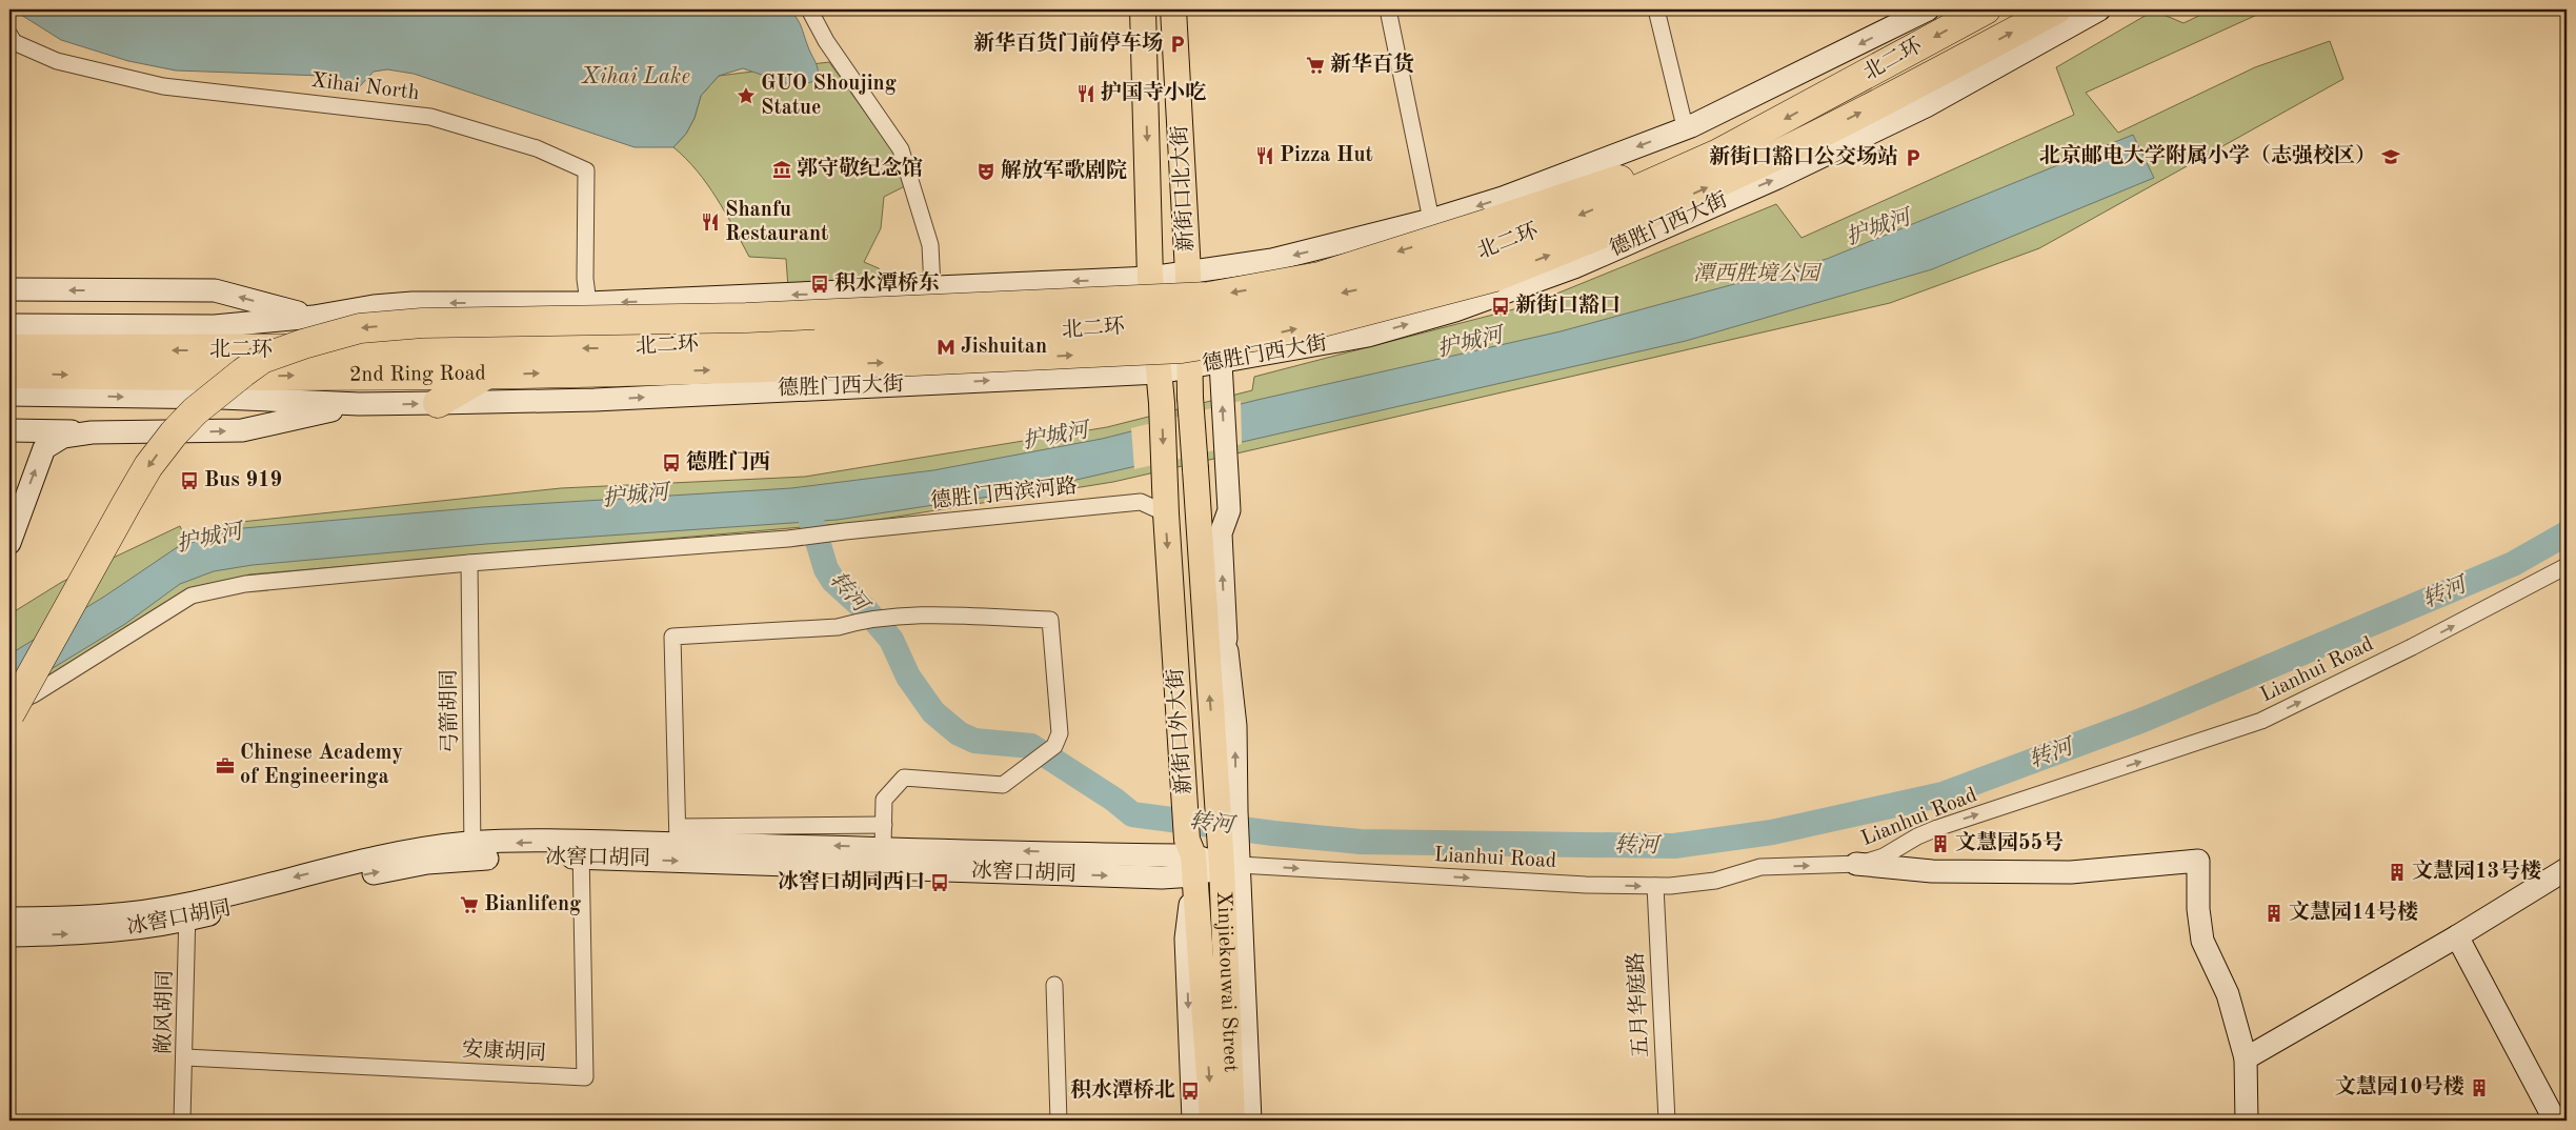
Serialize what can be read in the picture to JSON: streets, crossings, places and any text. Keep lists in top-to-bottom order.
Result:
{
  "streets": {
    "highway": ["北二环", "2nd Ring Road"],
    "main road": ["新街口北大街", "新街口外大街", "Xinjiekouwai Street"],
    "street": [
      "Xihai North",
      "德胜门西大街",
      "德胜门西滨河路",
      "Lianhui Road",
      "弓箭胡同",
      "冰窖口胡同",
      "五月华庭路",
      "敞风胡同",
      "安康胡同"
    ]
  },
  "crossings": [
    ["北二环", "2nd Ring Road"],
    ["新街口北大街", "德胜门西大街"],
    ["新街口北大街", "新街口外大街"],
    ["德胜门西大街", "新街口外大街"],
    ["德胜门西滨河路", "弓箭胡同"],
    ["德胜门西滨河路", "新街口外大街"],
    ["Lianhui Road", "新街口外大街"],
    ["Lianhui Road", "Xinjiekouwai Street"],
    ["Lianhui Road", "五月华庭路"],
    ["弓箭胡同", "冰窖口胡同"],
    ["新街口外大街", "冰窖口胡同"],
    ["新街口外大街", "Xinjiekouwai Street"],
    ["冰窖口胡同", "Xinjiekouwai Street"],
    ["冰窖口胡同", "敞风胡同"],
    ["冰窖口胡同", "安康胡同"],
    ["敞风胡同", "安康胡同"]
  ],
  "one_way": ["2nd Ring Road", "Lianhui Road"],
  "water": ["Xihai Lake", "护城河", "转河"],
  "parks": ["潭西胜境公园"],
  "places": {
    "parking": ["新华百货门前停车场", "新街口豁口公交场站"],
    "supermarket": ["新华百货", "Bianlifeng"],
    "restaurant": ["护国寺小吃", "Pizza Hut", "Shanfu Restaurant"],
    "place": ["GUO Shoujing Statue"],
    "school or university": ["北京邮电大学附属小学（志强校区）"],
    "museum": ["郭守敬纪念馆"],
    "theatre": ["解放军歌剧院"],
    "bus stop": [
      "积水潭桥东",
      "新街口豁口",
      "德胜门西",
      "Bus 919",
      "冰窖口胡同西口",
      "积水潭桥北"
    ],
    "metro station": ["Jishuitan"],
    "office": ["Chinese Academy of Engineeringa"],
    "building": [
      "文慧园55号",
      "文慧园13号楼",
      "文慧园14号楼",
      "文慧园10号楼"
    ]
  }
}
